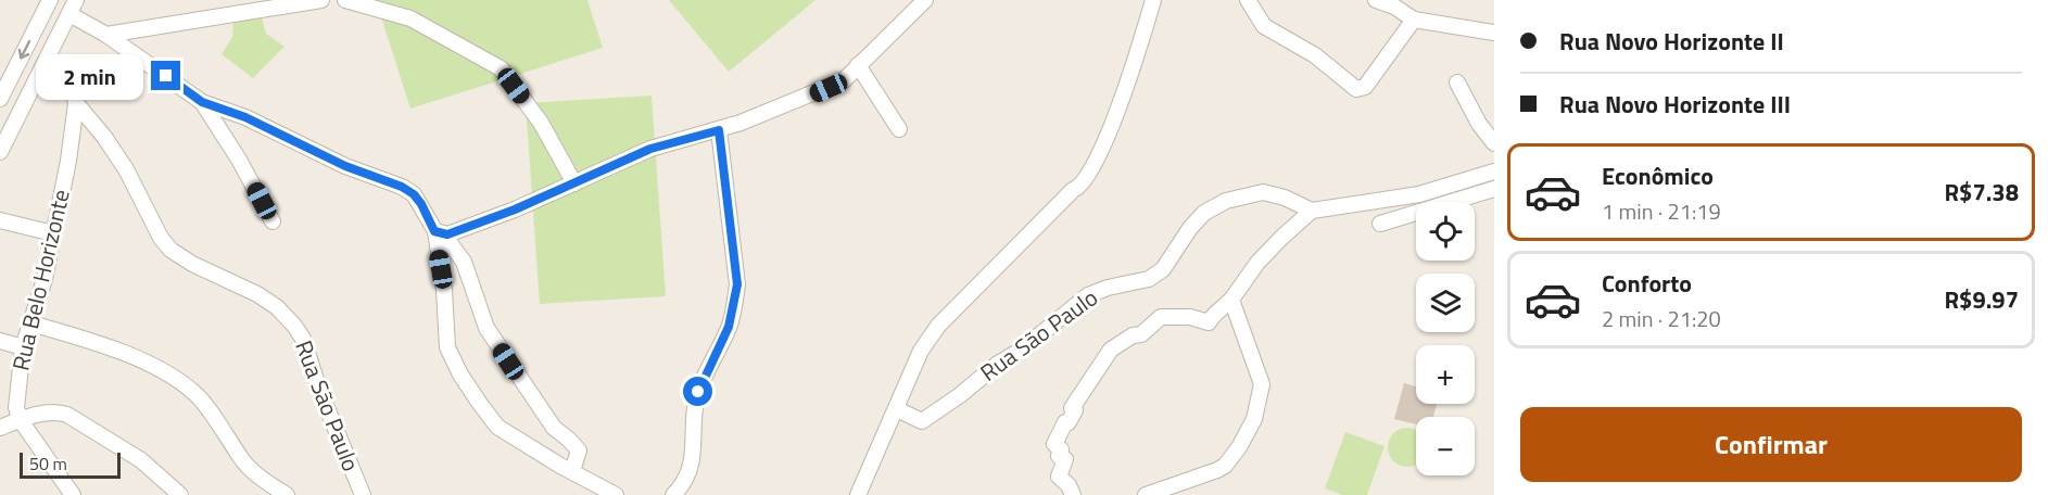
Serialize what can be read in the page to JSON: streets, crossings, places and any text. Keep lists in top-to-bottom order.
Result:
{
  "streets": {
    "street": ["Rua Belo Horizonte", "Rua São Paulo"]
  },
  "crossings": [
    ["Rua Belo Horizonte", "Rua São Paulo"]
  ],
  "scale_bar": "50 m",
  "page": {
    "banner": ["Rua Novo Horizonte II", "Rua Novo Horizonte III"],
    "bubble": "2 min",
    "list": [
      {
        "name": "Econômico",
        "note": "1 min · 21:19",
        "value": "R$7.38"
      },
      {
        "name": "Conforto",
        "note": "2 min · 21:20",
        "value": "R$9.97"
      }
    ],
    "map_buttons": ["+", "−"],
    "buttons": "Confirmar",
    "scale": "50 m"
  }
}
